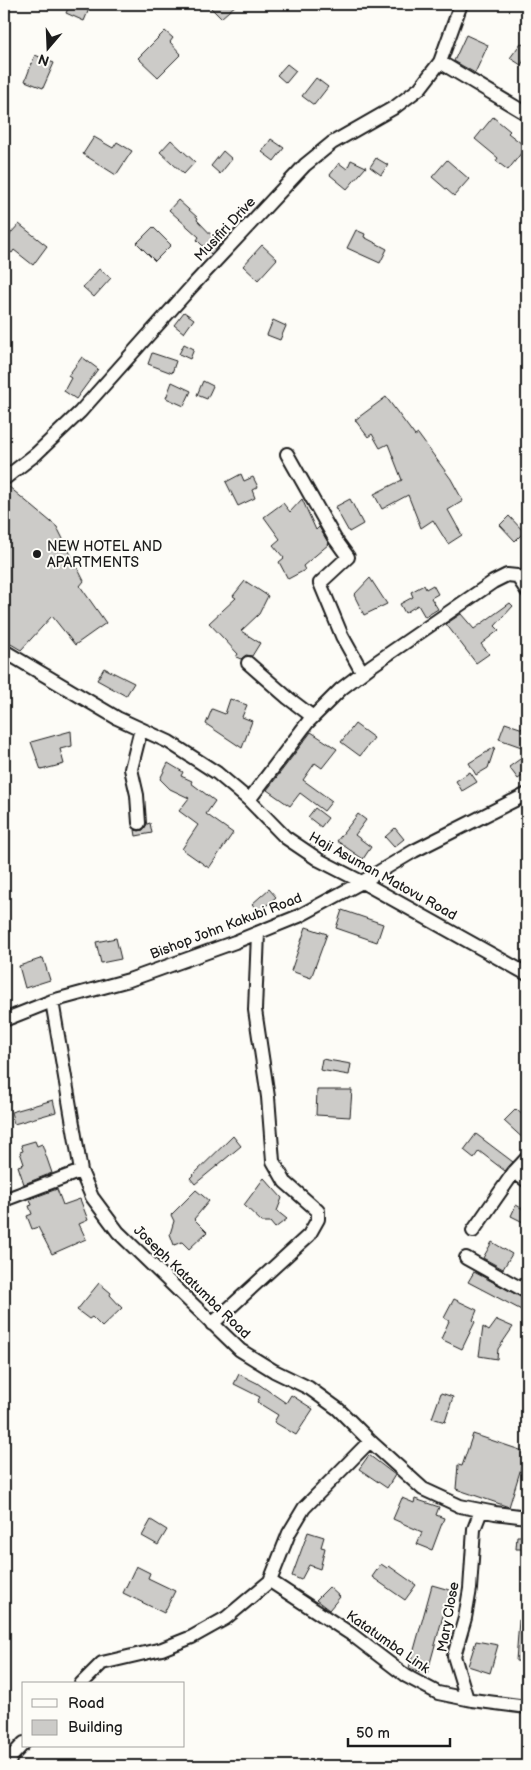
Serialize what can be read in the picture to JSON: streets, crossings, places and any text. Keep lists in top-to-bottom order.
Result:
{
  "streets": {
    "street": [
      "Musifiri Drive",
      "Haji Asuman Matovu Road",
      "Bishop John Kakubi Road",
      "Joseph Katatumba Road",
      "Mary Close",
      "Katatumba Link"
    ]
  },
  "crossings": [
    ["Haji Asuman Matovu Road", "Bishop John Kakubi Road"],
    ["Bishop John Kakubi Road", "Joseph Katatumba Road"],
    ["Joseph Katatumba Road", "Mary Close"],
    ["Mary Close", "Katatumba Link"]
  ],
  "places": ["NEW HOTEL AND APARTMENTS"],
  "legend": ["Road", "Building"],
  "scale_bar": "50 m",
  "north": "bottom"
}
